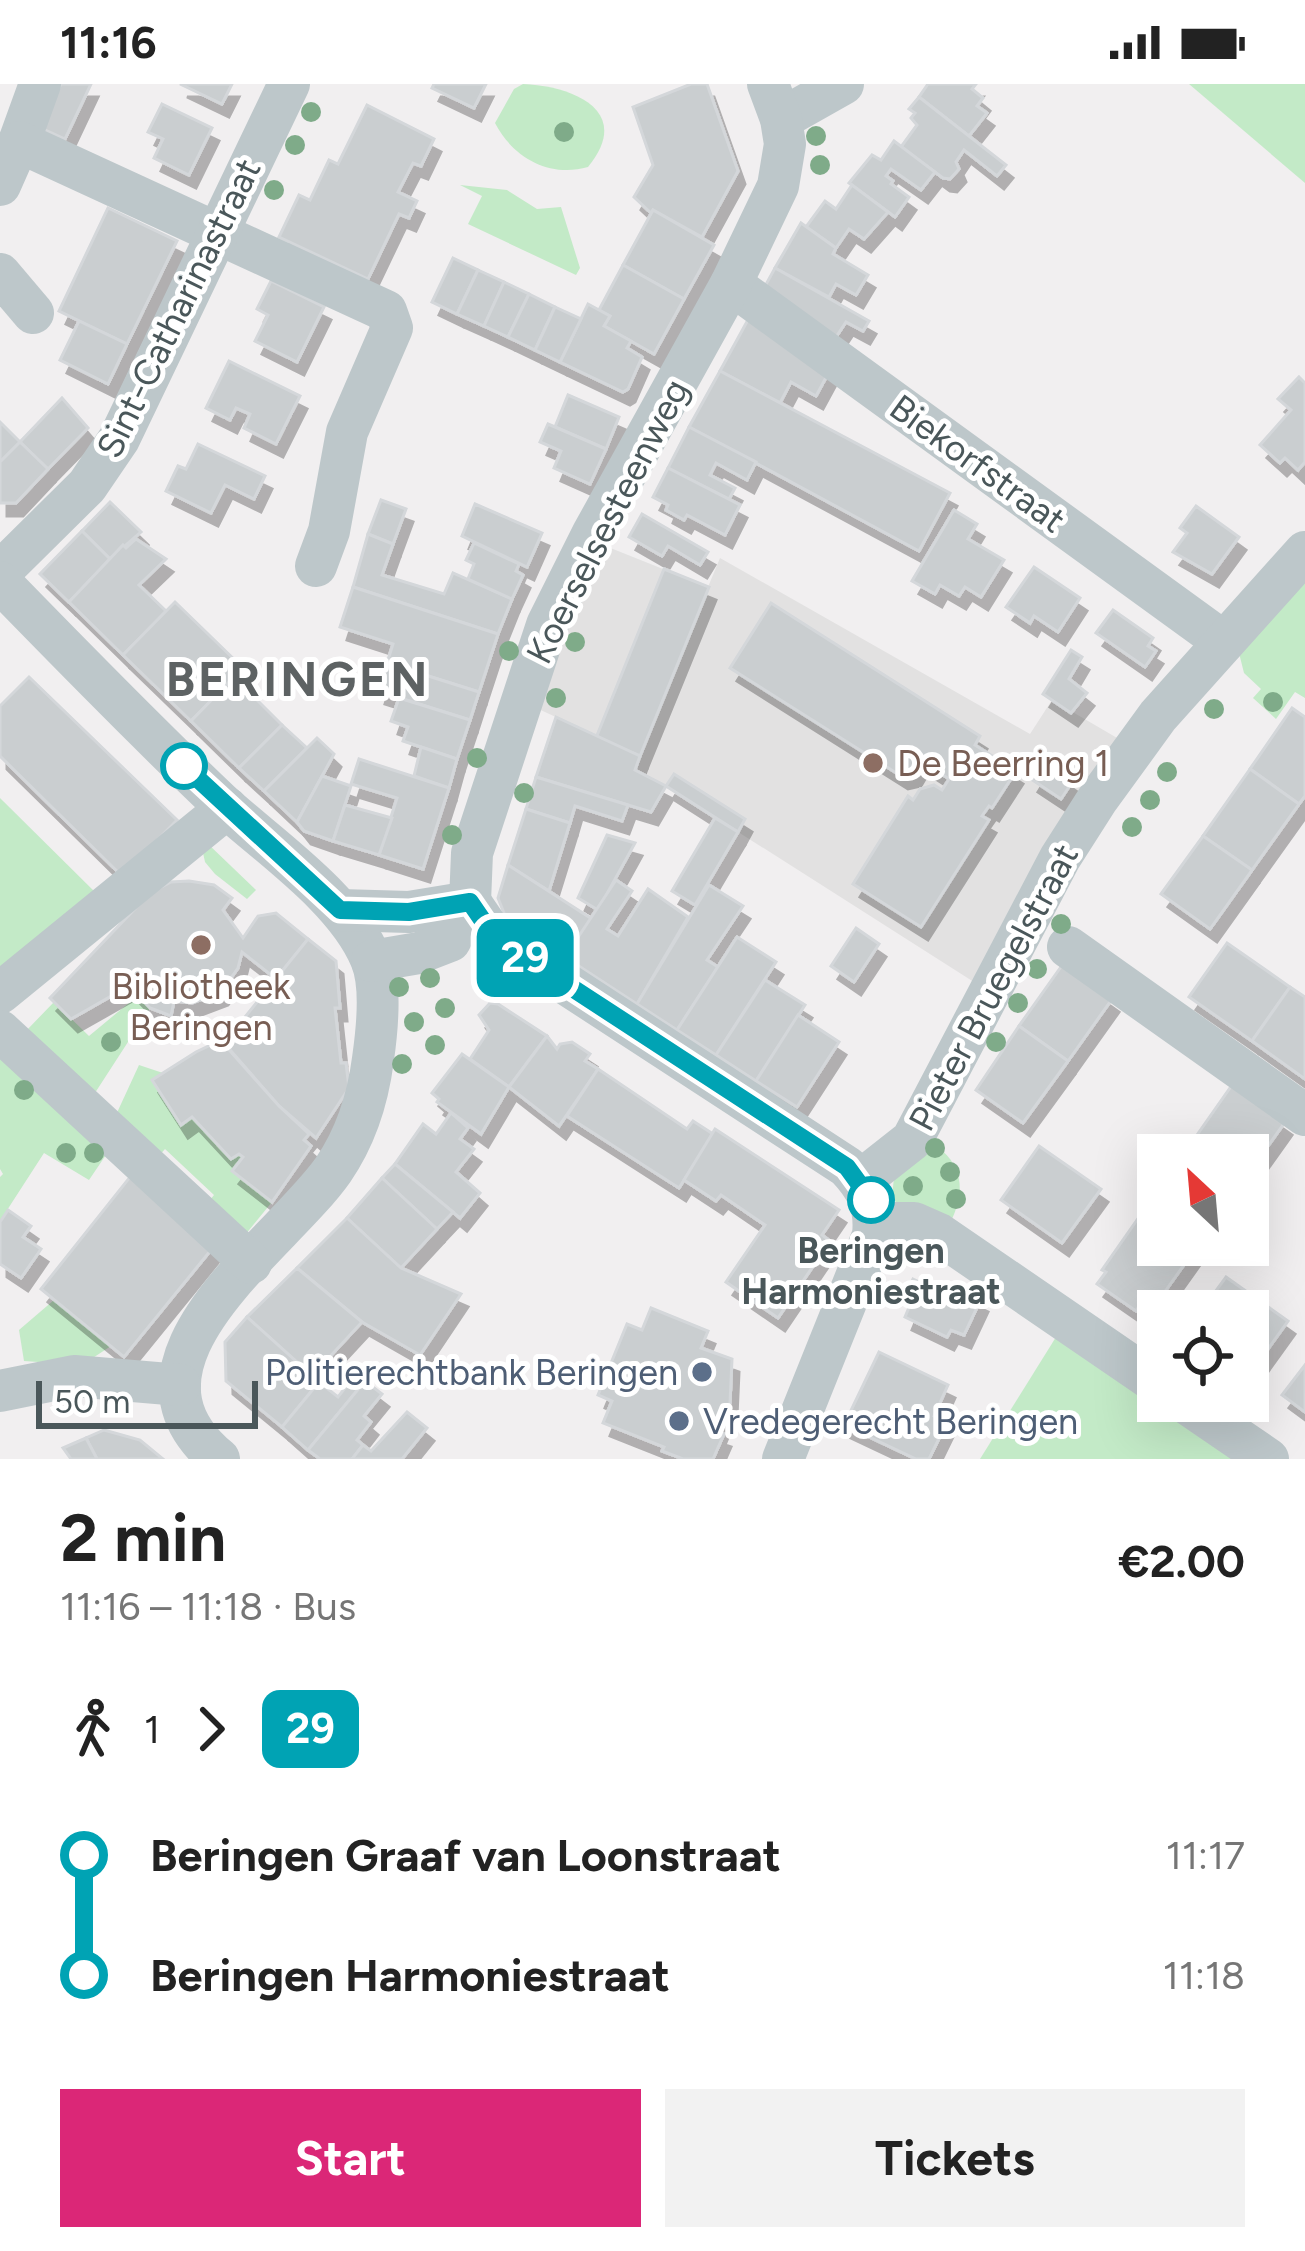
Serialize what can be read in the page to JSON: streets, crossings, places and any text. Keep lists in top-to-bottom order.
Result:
{
  "streets": {
    "street": [
      "Sint-Catharinastraat",
      "Biekorfstraat",
      "Koerselsesteenweg",
      "Pieter Bruegelstraat"
    ]
  },
  "crossings": [
    ["Biekorfstraat", "Koerselsesteenweg"],
    ["Biekorfstraat", "Pieter Bruegelstraat"]
  ],
  "districts": ["BERINGEN"],
  "places": [
    "De Beerring 1",
    "Bibliotheek Beringen",
    "Beringen Harmoniestraat",
    "Politierechtbank Beringen",
    "Vredegerecht Beringen"
  ],
  "lines": ["bus line 29"],
  "scale_bar": "50 m",
  "north": "top left",
  "page": {
    "status": "11:16",
    "on_map": "29",
    "scale": "50 m",
    "heading": ["2 min", "11:16 – 11:18 · Bus", "€2.00"],
    "legs": ["1", "29"],
    "list": [
      {
        "name": "Beringen Graaf van Loonstraat",
        "value": "11:17"
      },
      {
        "name": "Beringen Harmoniestraat",
        "value": "11:18"
      }
    ],
    "buttons": ["Start", "Tickets"]
  }
}
